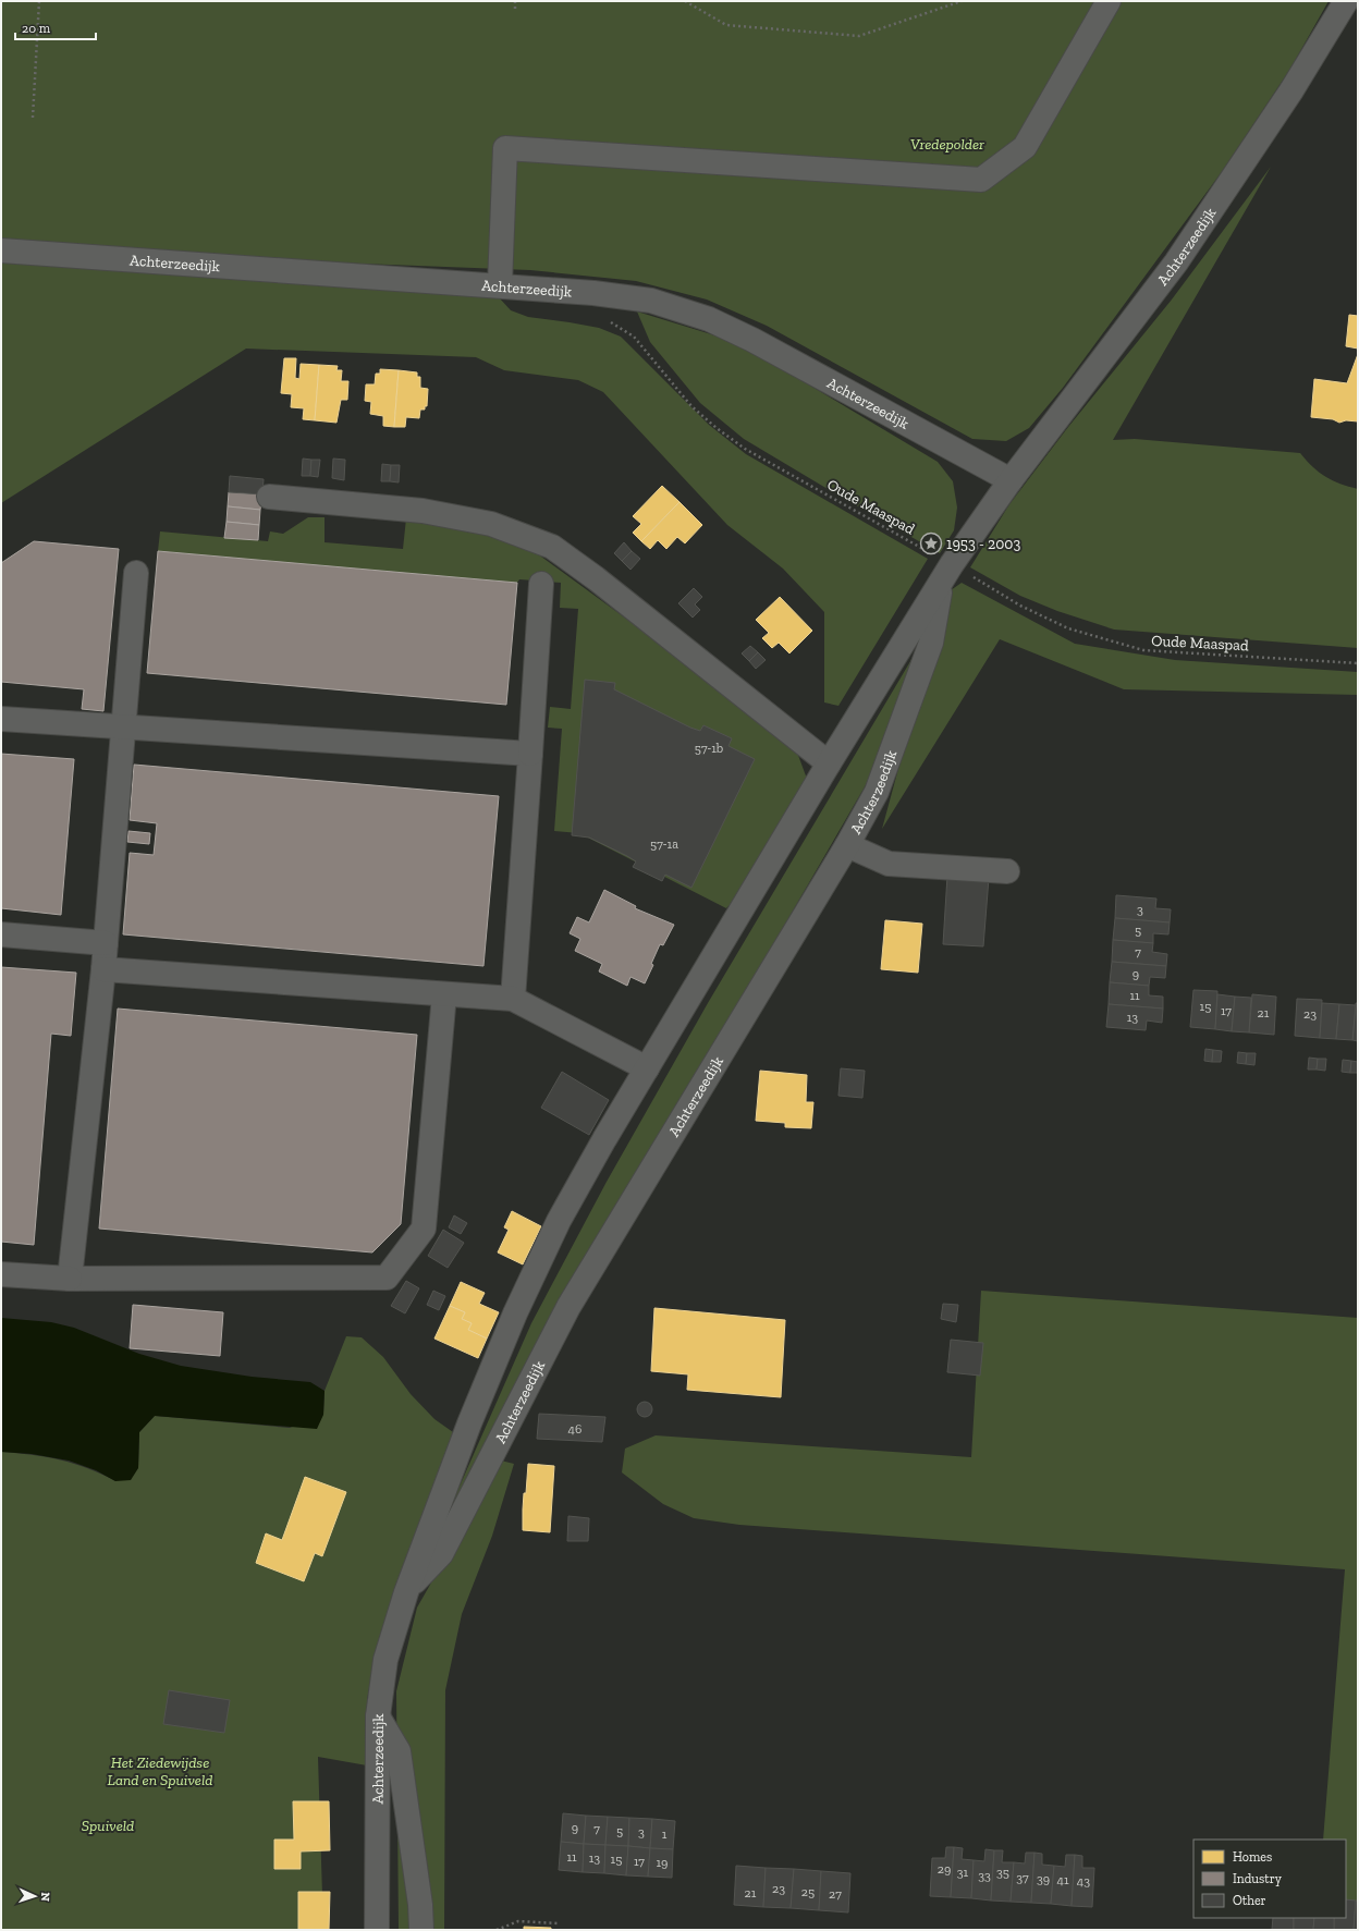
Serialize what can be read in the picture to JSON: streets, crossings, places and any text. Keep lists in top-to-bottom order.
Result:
{
  "streets": {
    "street": ["Achterzeedijk"],
    "path": ["Oude Maaspad"]
  },
  "crossings": [
    ["Achterzeedijk", "Oude Maaspad"]
  ],
  "parks": ["Vredepolder", "Het Ziedewijdse Land en Spuiveld", "Spuiveld"],
  "places": {
    "place": ["1953 - 2003"]
  },
  "house_numbers": [
    "57-1b",
    "57-1a",
    "3",
    "5",
    "7",
    "9",
    "11",
    "15",
    "17",
    "21",
    "23",
    "13",
    "46",
    "9",
    "7",
    "5",
    "3",
    "1",
    "11",
    "13",
    "15",
    "17",
    "19",
    "29",
    "31",
    "35",
    "33",
    "37",
    "39",
    "41",
    "43",
    "23",
    "25",
    "21",
    "27"
  ],
  "legend": ["Homes", "Industry", "Other"],
  "scale_bar": "20 m",
  "north": "right"
}
